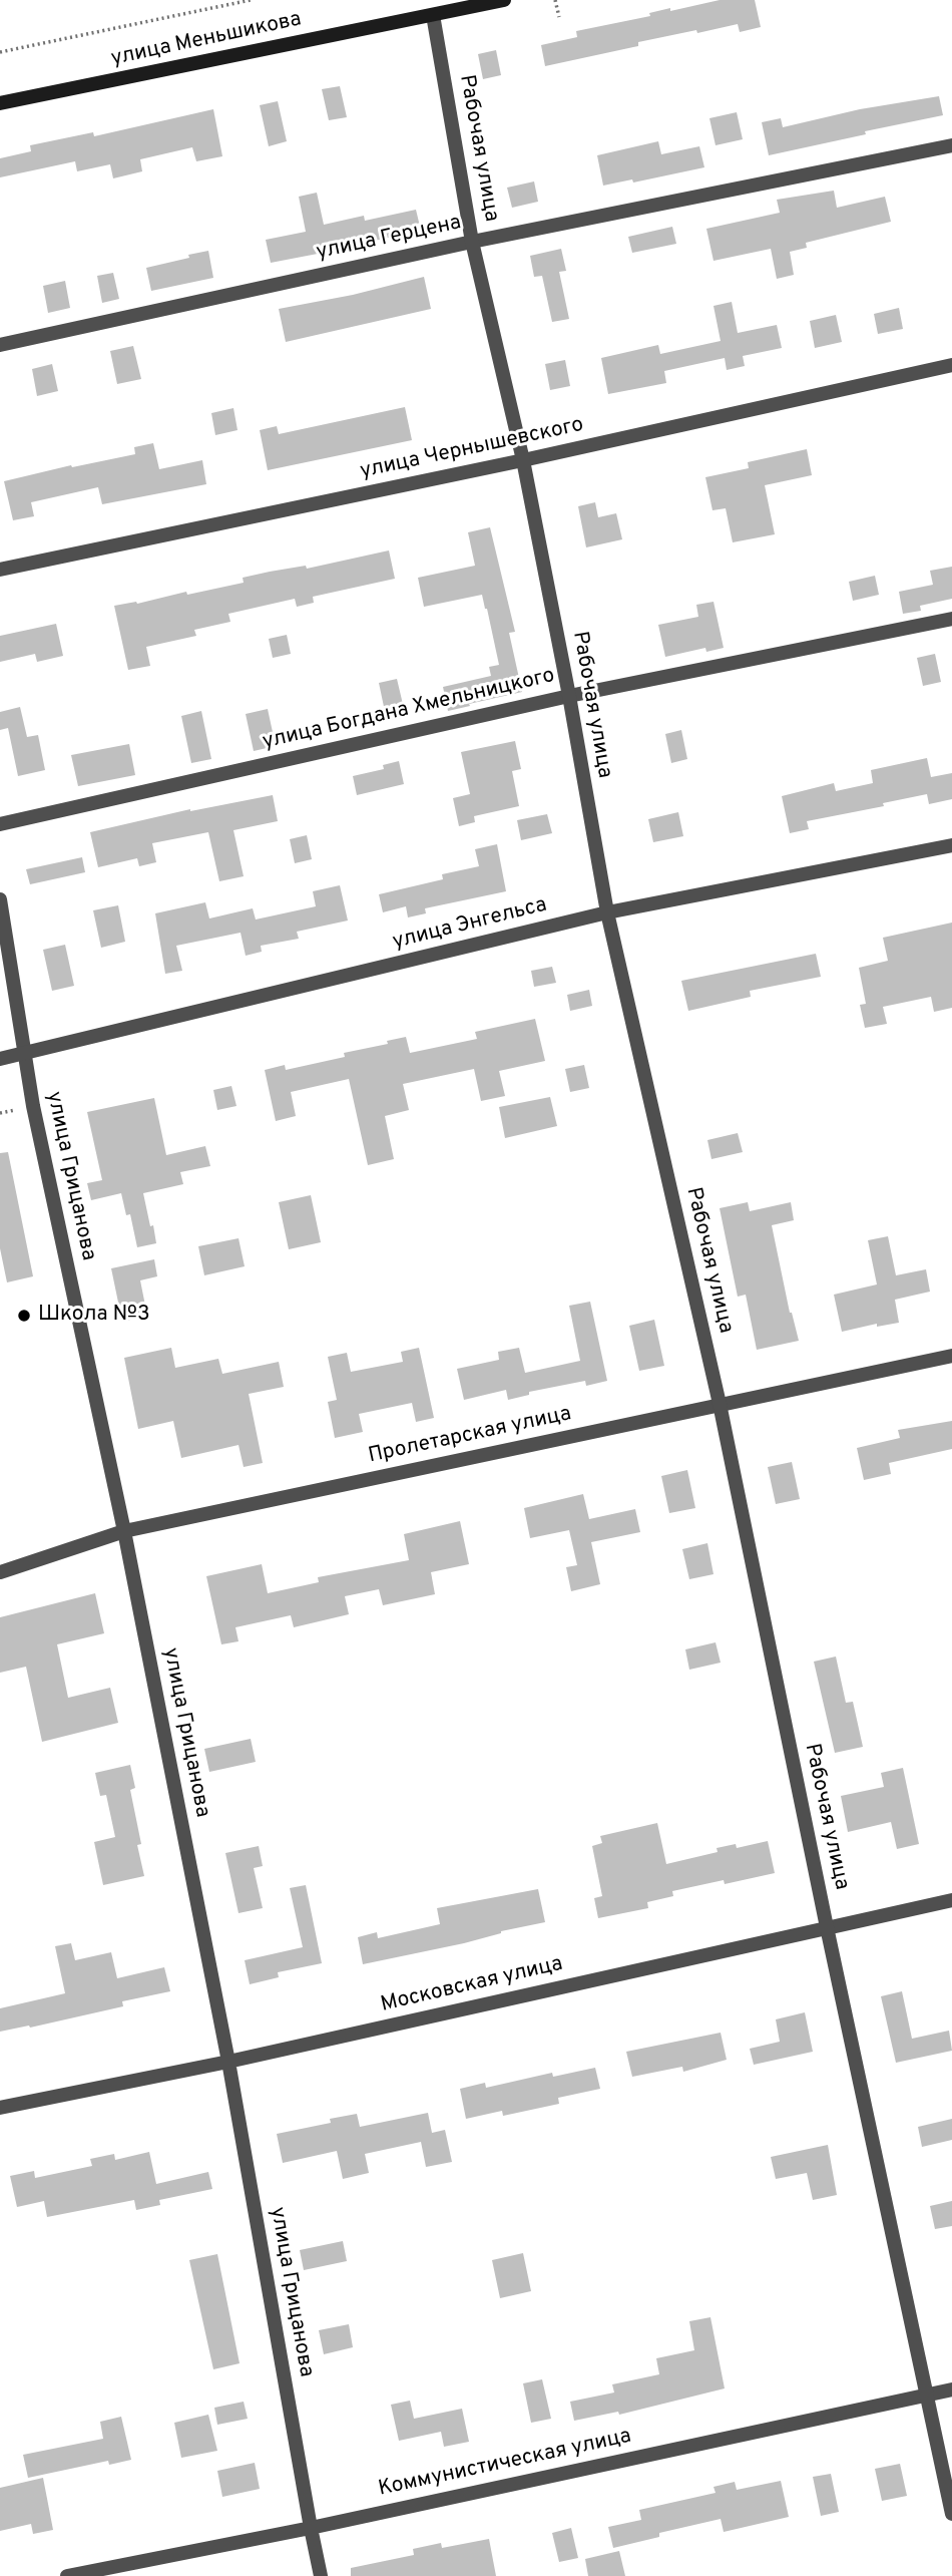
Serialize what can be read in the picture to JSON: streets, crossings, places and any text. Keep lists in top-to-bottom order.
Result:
{
  "streets": {
    "main road": ["улица Меньшикова"],
    "street": [
      "Рабочая улица",
      "улица Герцена",
      "улица Чернышевского",
      "улица Богдана Хмельницкого",
      "улица Энгельса",
      "улица Грицанова",
      "Пролетарская улица",
      "Московская улица",
      "Коммунистическая улица"
    ]
  },
  "crossings": [
    ["улица Меньшикова", "Рабочая улица"],
    ["Рабочая улица", "улица Герцена"],
    ["Рабочая улица", "улица Чернышевского"],
    ["Рабочая улица", "улица Богдана Хмельницкого"],
    ["Рабочая улица", "улица Энгельса"],
    ["Рабочая улица", "Пролетарская улица"],
    ["Рабочая улица", "Московская улица"],
    ["Рабочая улица", "Коммунистическая улица"],
    ["улица Энгельса", "улица Грицанова"],
    ["улица Грицанова", "Пролетарская улица"],
    ["улица Грицанова", "Московская улица"],
    ["улица Грицанова", "Коммунистическая улица"]
  ],
  "places": ["Школа №3"]
}
